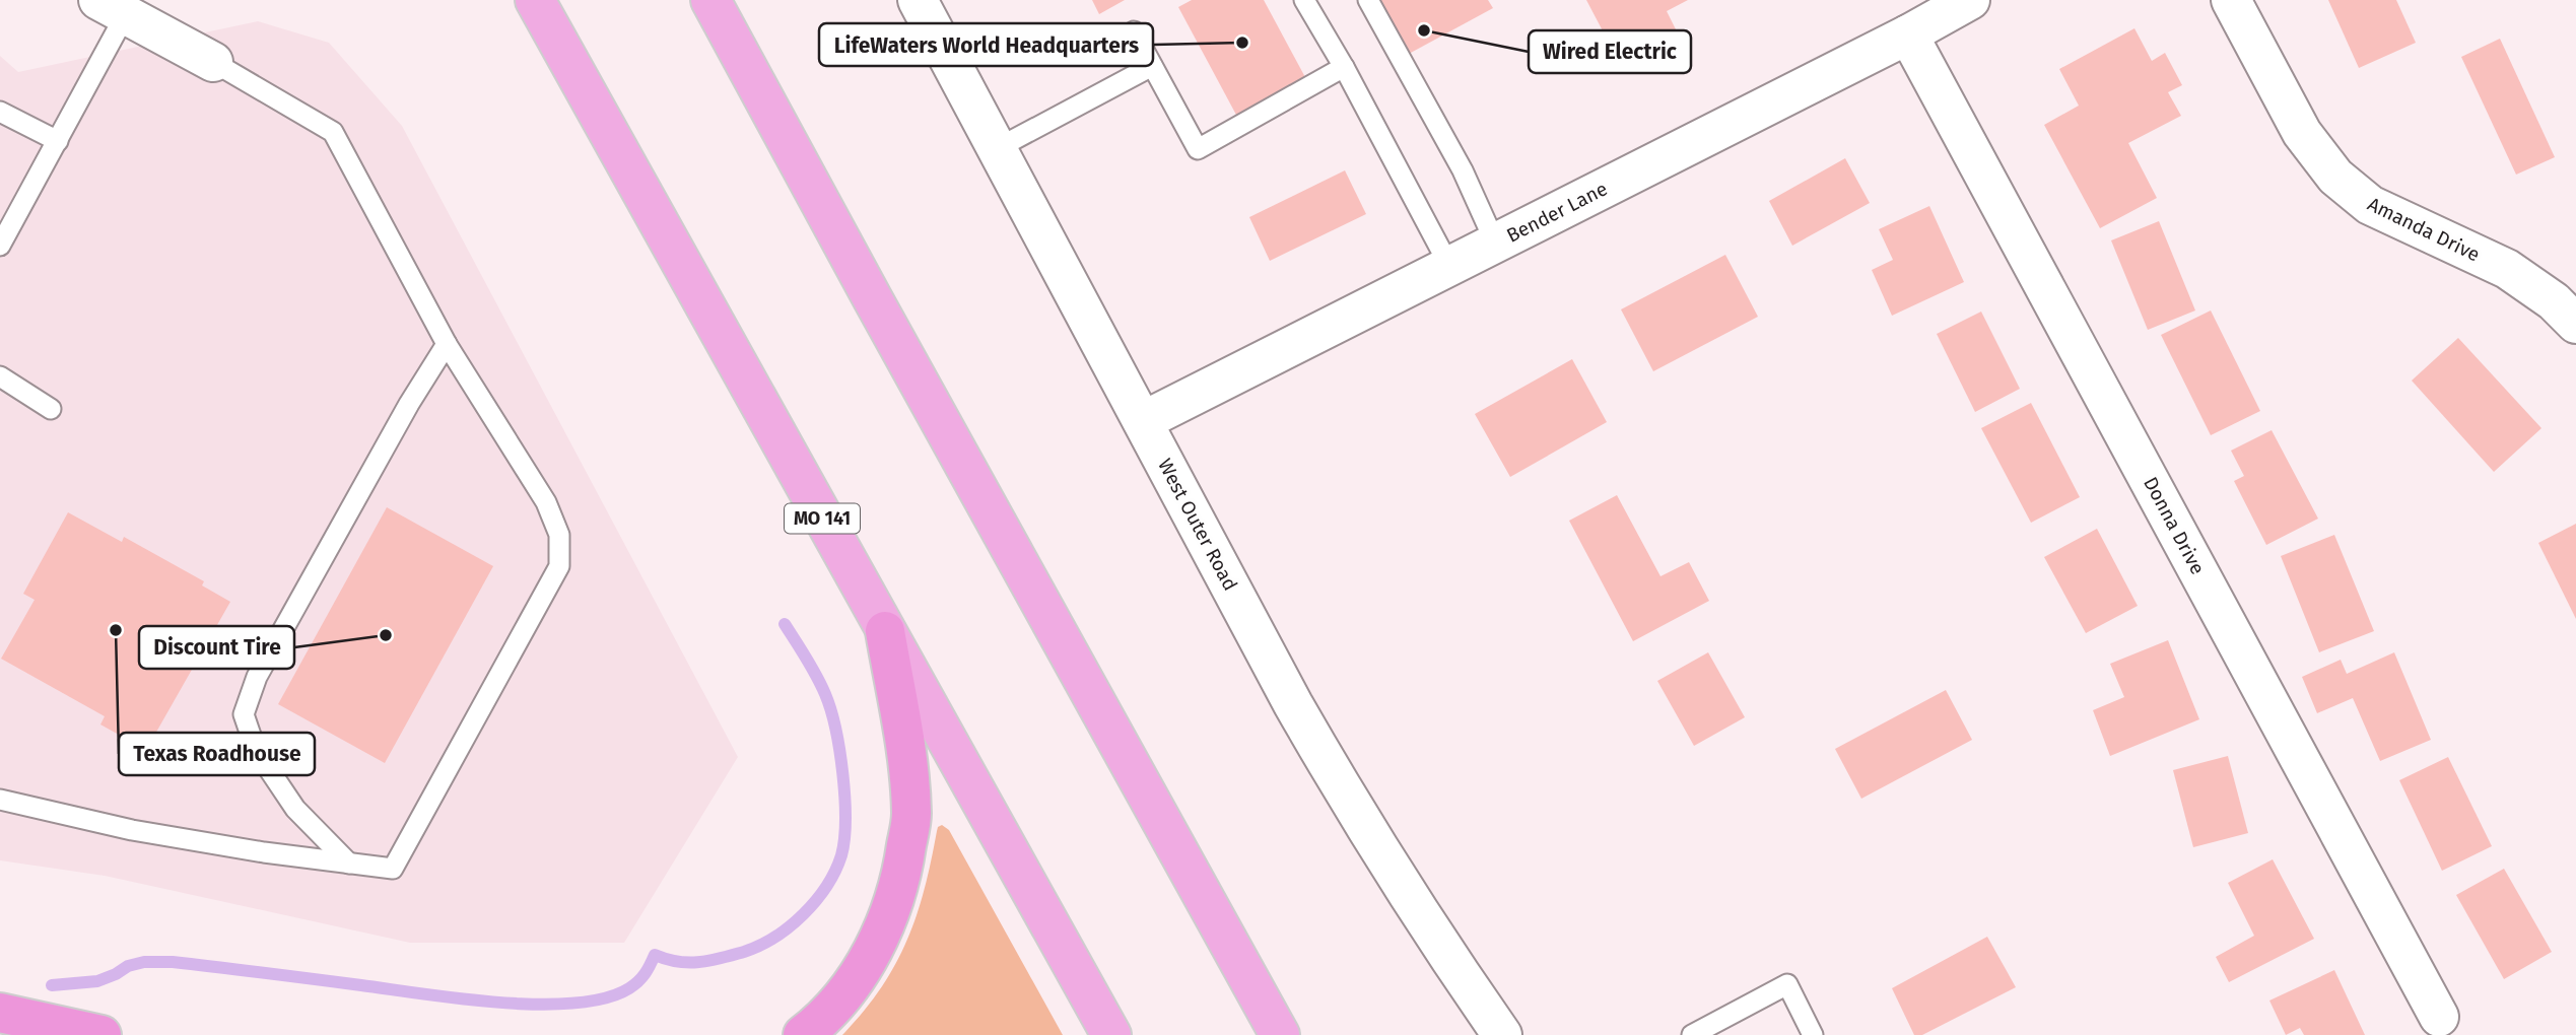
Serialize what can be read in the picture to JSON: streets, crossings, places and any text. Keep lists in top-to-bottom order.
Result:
{
  "streets": {
    "highway": ["MO 141"],
    "street": [
      "Bender Lane",
      "Amanda Drive",
      "West Outer Road",
      "Donna Drive"
    ]
  },
  "crossings": [
    ["Bender Lane", "West Outer Road"],
    ["Bender Lane", "Donna Drive"]
  ],
  "places": [
    "Wired Electric",
    "LifeWaters World Headquarters",
    "Texas Roadhouse",
    "Discount Tire"
  ]
}
